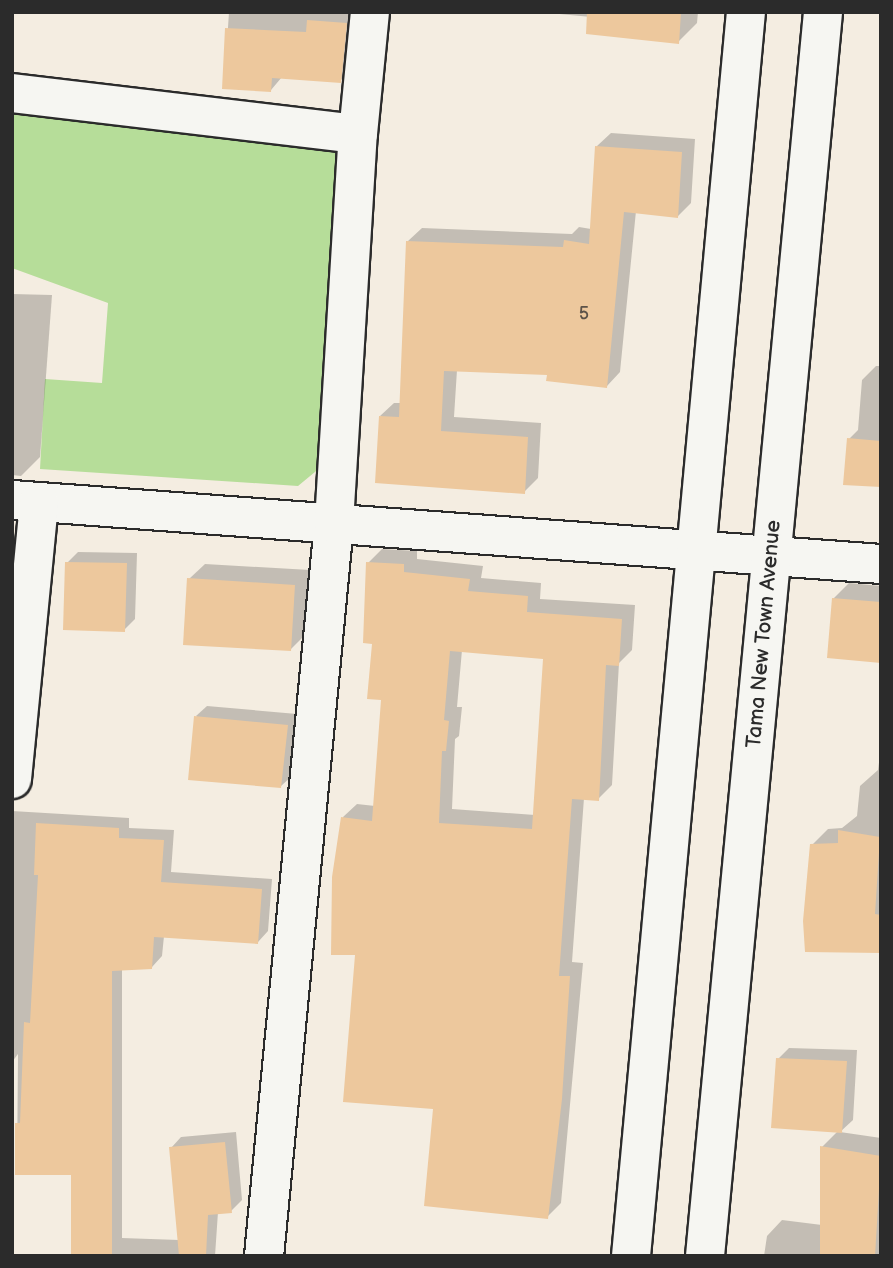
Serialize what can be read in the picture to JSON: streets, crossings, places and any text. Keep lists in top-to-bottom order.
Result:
{
  "streets": {
    "street": ["Tama New Town Avenue"]
  },
  "house_numbers": ["5"]
}
